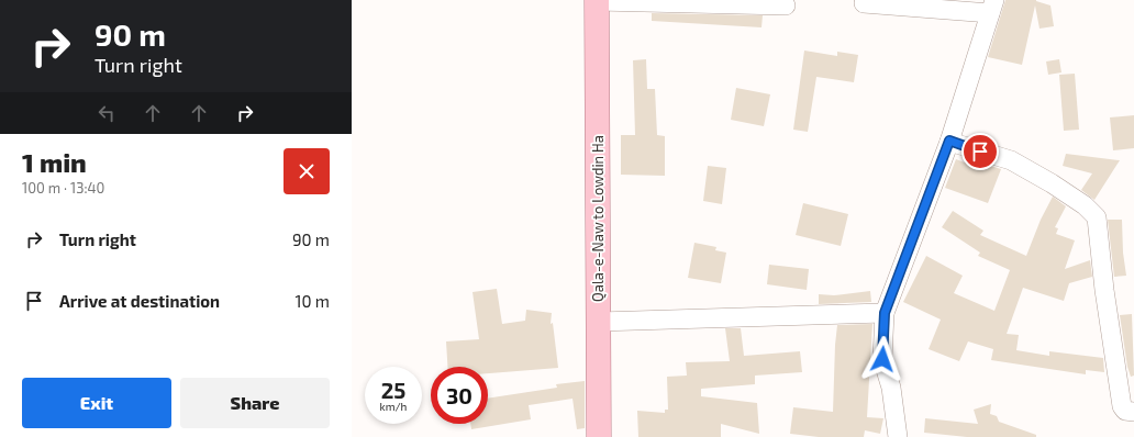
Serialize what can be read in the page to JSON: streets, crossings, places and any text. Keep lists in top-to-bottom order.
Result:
{
  "streets": {
    "main road": ["Qala-e-Naw to Lowdin Ha"]
  },
  "page": {
    "turn": ["90 m", "Turn right"],
    "heading": ["1 min", "100 m · 13:40"],
    "list": [
      {
        "name": "Turn right",
        "value": "90 m"
      },
      {
        "name": "Arrive at destination",
        "value": "10 m"
      }
    ],
    "speed": "25 km/h",
    "limit": "30",
    "buttons": ["Exit", "Share"]
  }
}
